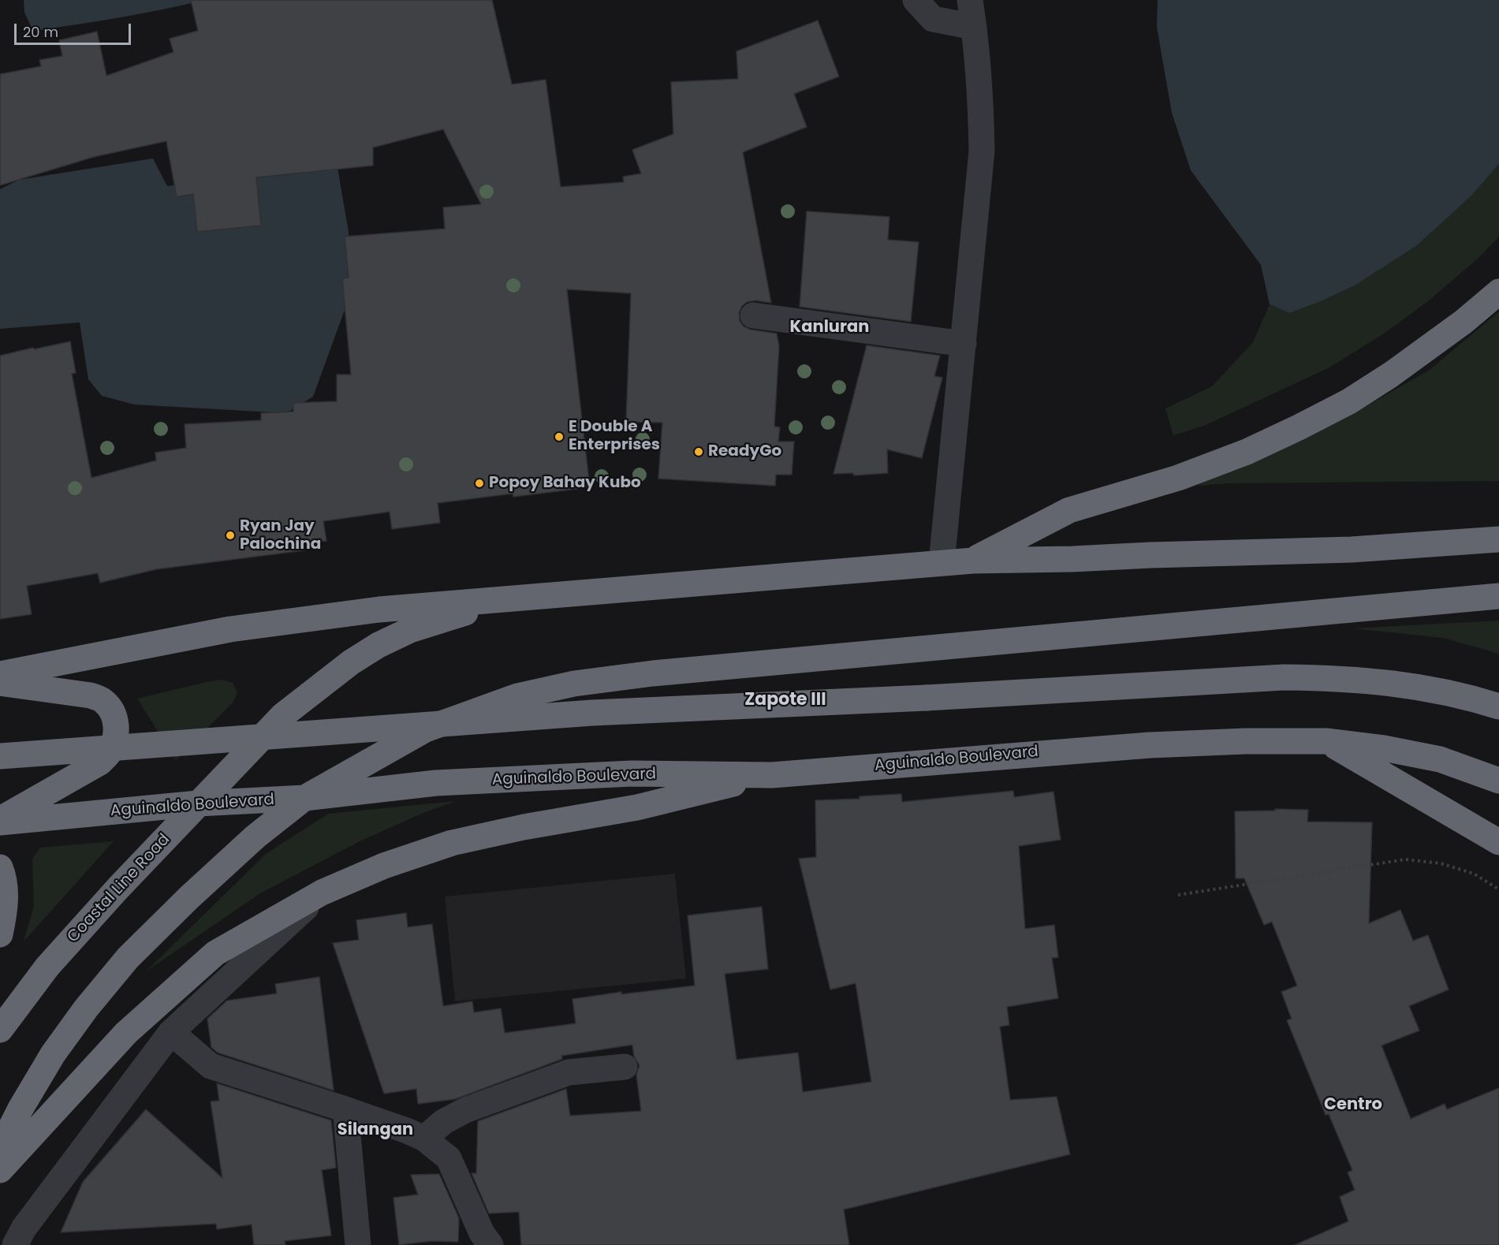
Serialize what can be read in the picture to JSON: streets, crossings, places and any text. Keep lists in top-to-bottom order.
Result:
{
  "streets": {
    "highway": ["Aguinaldo Boulevard", "Coastal Line Road"]
  },
  "crossings": [
    ["Aguinaldo Boulevard", "Coastal Line Road"]
  ],
  "districts": [
    "Kanluran",
    "Zapote III",
    "Centro",
    "Silangan"
  ],
  "places": [
    "E Double A Enterprises",
    "ReadyGo",
    "Popoy Bahay Kubo",
    "Ryan Jay Palochina"
  ],
  "scale_bar": "20 m"
}
